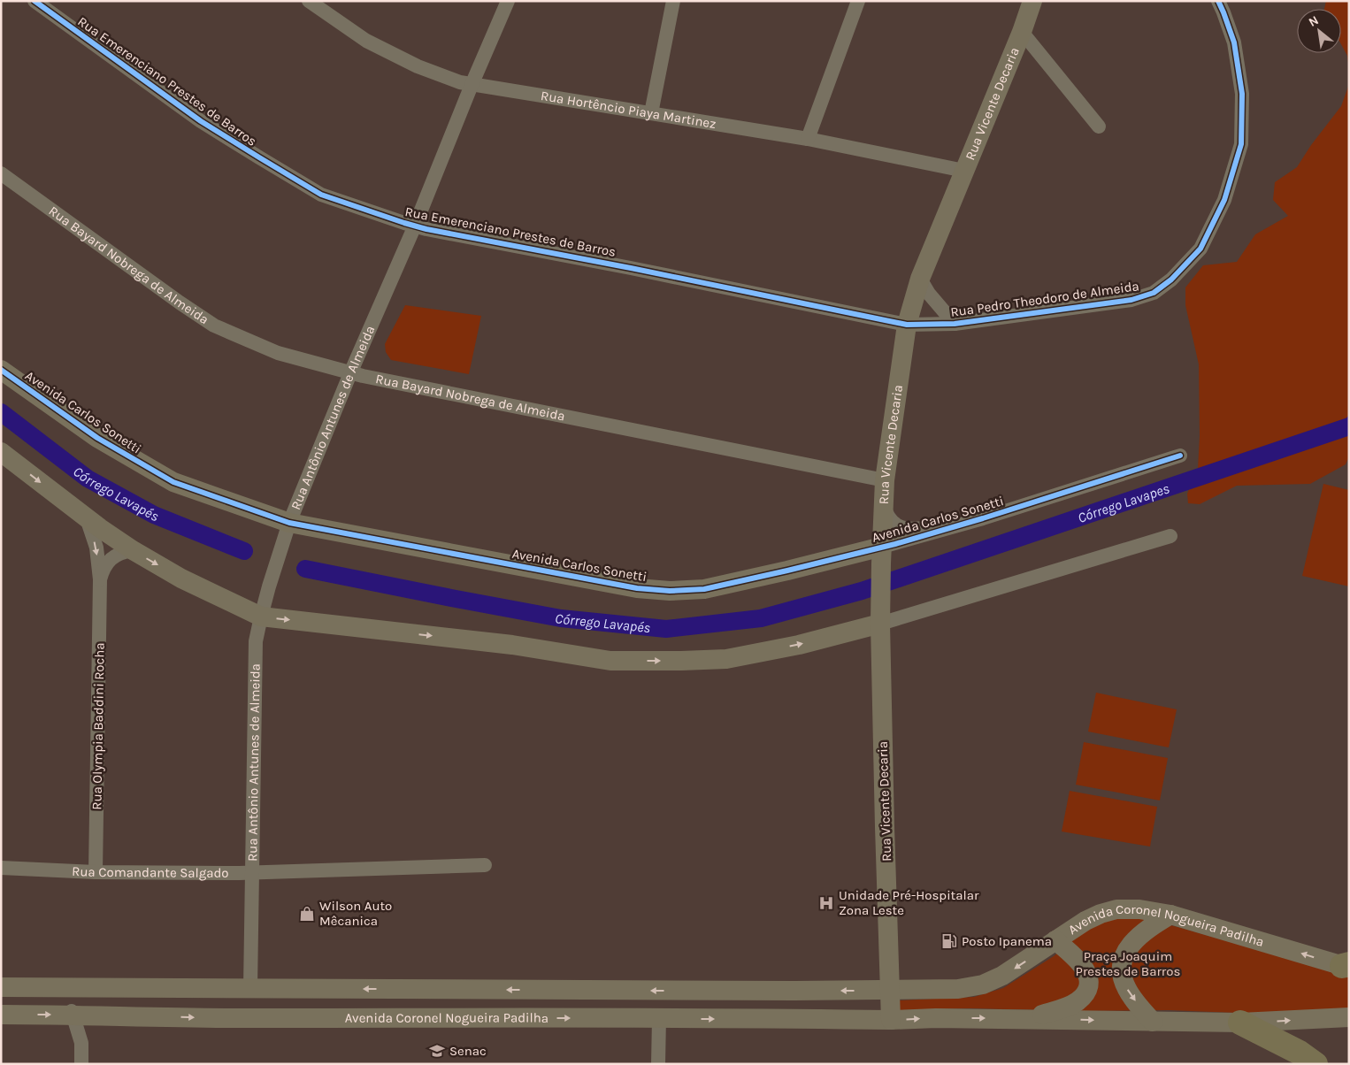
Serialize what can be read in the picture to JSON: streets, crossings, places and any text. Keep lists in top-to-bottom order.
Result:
{
  "streets": {
    "main road": ["Rua Vicente Decaria", "Avenida Carlos Sonetti", "Avenida Coronel Nogueira Padilha"],
    "street": [
      "Rua Emerenciano Prestes de Barros",
      "Rua Hortêncio Piaya Martinez",
      "Rua Bayard Nobrega de Almeida",
      "Rua Pedro Theodoro de Almeida",
      "Rua Antônio Antunes de Almeida",
      "Rua Olympia Baddini Rocha",
      "Rua Comandante Salgado"
    ]
  },
  "crossings": [
    ["Rua Emerenciano Prestes de Barros", "Rua Vicente Decaria"],
    ["Rua Emerenciano Prestes de Barros", "Rua Pedro Theodoro de Almeida"],
    ["Rua Emerenciano Prestes de Barros", "Rua Antônio Antunes de Almeida"],
    ["Rua Vicente Decaria", "Rua Hortêncio Piaya Martinez"],
    ["Rua Vicente Decaria", "Rua Bayard Nobrega de Almeida"],
    ["Rua Vicente Decaria", "Rua Pedro Theodoro de Almeida"],
    ["Rua Vicente Decaria", "Avenida Carlos Sonetti"],
    ["Rua Vicente Decaria", "Avenida Coronel Nogueira Padilha"],
    ["Rua Hortêncio Piaya Martinez", "Rua Antônio Antunes de Almeida"],
    ["Rua Bayard Nobrega de Almeida", "Rua Antônio Antunes de Almeida"],
    ["Avenida Carlos Sonetti", "Rua Antônio Antunes de Almeida"],
    ["Rua Antônio Antunes de Almeida", "Rua Comandante Salgado"],
    ["Rua Antônio Antunes de Almeida", "Avenida Coronel Nogueira Padilha"],
    ["Rua Olympia Baddini Rocha", "Rua Comandante Salgado"]
  ],
  "water": ["Córrego Lavapés", "Córrego Lavapes"],
  "parks": ["Praça Joaquim Prestes de Barros"],
  "places": {
    "hospital": ["Unidade Pré-Hospitalar Zona Leste"],
    "shop": ["Wilson Auto Mêcanica"],
    "fuel station": ["Posto Ipanema"],
    "school or university": ["Senac"]
  },
  "north": "top left"
}
